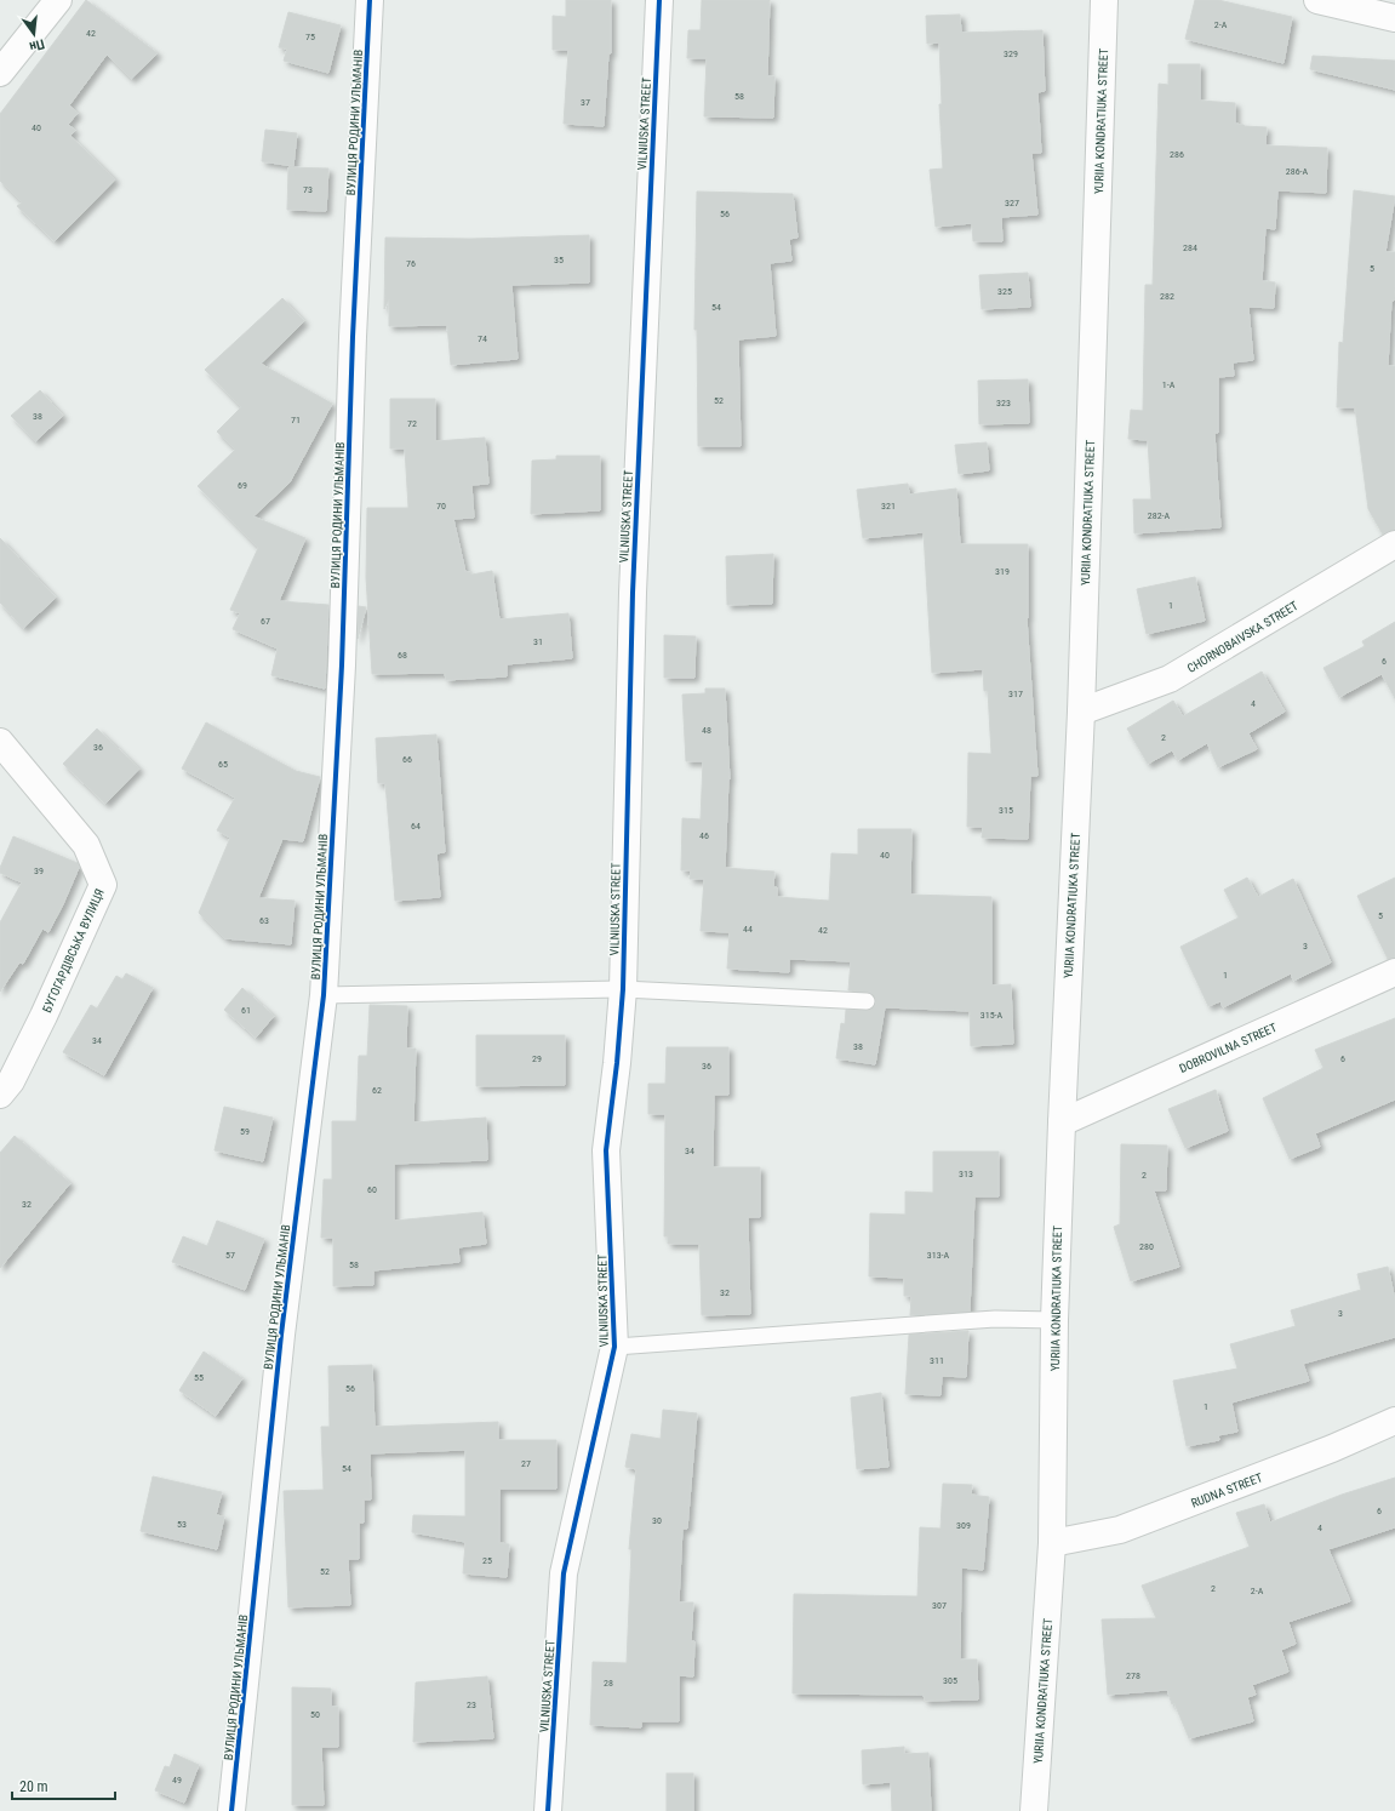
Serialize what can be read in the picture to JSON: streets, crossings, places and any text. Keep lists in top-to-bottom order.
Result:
{
  "streets": {
    "street": [
      "YURIIA KONDRATIUKA STREET",
      "ВУЛИЦЯ РОДИНИ УЛЬМАНІВ",
      "VILNIUSKA STREET",
      "CHORNOBAIVSKA STREET",
      "БУГОГАРДІВСЬКА ВУЛИЦЯ",
      "DOBROVILNA STREET",
      "RUDNA STREET"
    ]
  },
  "crossings": [
    ["YURIIA KONDRATIUKA STREET", "CHORNOBAIVSKA STREET"],
    ["YURIIA KONDRATIUKA STREET", "DOBROVILNA STREET"],
    ["YURIIA KONDRATIUKA STREET", "RUDNA STREET"]
  ],
  "house_numbers": [
    "2-А",
    "42",
    "75",
    "329",
    "58",
    "37",
    "40",
    "286",
    "286-А",
    "73",
    "327",
    "56",
    "284",
    "35",
    "76",
    "5",
    "325",
    "282",
    "54",
    "74",
    "1-А",
    "52",
    "323",
    "38",
    "71",
    "72",
    "69",
    "70",
    "321",
    "282-А",
    "319",
    "1",
    "67",
    "31",
    "68",
    "6",
    "317",
    "4",
    "48",
    "2",
    "36",
    "66",
    "65",
    "315",
    "64",
    "46",
    "40",
    "39",
    "5",
    "63",
    "44",
    "42",
    "3",
    "1",
    "61",
    "315-А",
    "34",
    "38",
    "29",
    "6",
    "36",
    "62",
    "59",
    "34",
    "313",
    "2",
    "60",
    "32",
    "280",
    "57",
    "313-А",
    "58",
    "32",
    "3",
    "311",
    "55",
    "56",
    "1",
    "27",
    "54",
    "6",
    "30",
    "53",
    "309",
    "4",
    "25",
    "52",
    "2",
    "2-А",
    "307",
    "278",
    "305",
    "28",
    "23",
    "50",
    "49"
  ],
  "scale_bar": "20 m",
  "north": "bottom"
}
